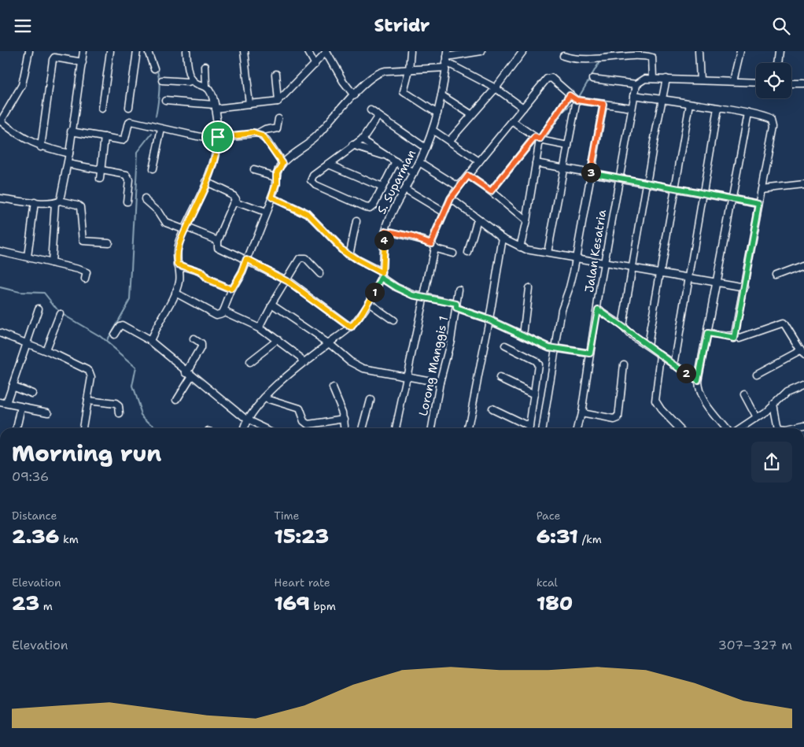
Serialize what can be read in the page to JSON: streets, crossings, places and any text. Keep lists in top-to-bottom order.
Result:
{
  "streets": {
    "street": ["S. Suparman", "Jalan Kesatria", "Lorong Manggis 1"]
  },
  "page": {
    "header": "Stridr",
    "pins": [
      "3",
      "4",
      "1",
      "2"
    ],
    "heading": ["Morning run", "09:36"],
    "stats": [
      ["Distance", "2.36 km"],
      ["Time", "15:23"],
      ["Pace", "6:31 /km"],
      ["Elevation", "23 m"],
      ["Heart rate", "169 bpm"],
      ["kcal", "180"]
    ],
    "chart": ["Elevation", "307–327 m"]
  }
}
